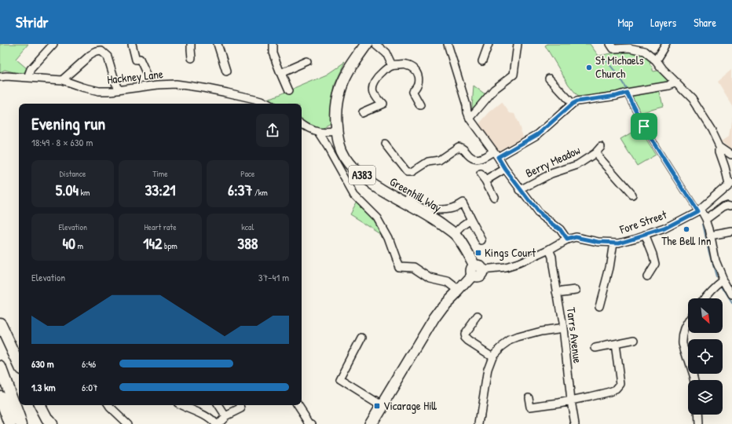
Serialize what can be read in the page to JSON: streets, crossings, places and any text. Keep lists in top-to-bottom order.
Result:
{
  "streets": {
    "main road": ["A383", "Greenhill Way"],
    "street": [
      "Hackney Lane",
      "Berry Meadow",
      "Fore Street",
      "Tarrs Avenue"
    ]
  },
  "places": {
    "other": ["St Michaels Church", "The Bell Inn"],
    "transit": ["Kings Court", "Vicarage Hill"]
  },
  "north": "bottom right",
  "page": {
    "header": "Stridr",
    "nav": ["Map", "Layers", "Share"],
    "heading": ["Evening run", "18:49 · 8 × 630 m"],
    "stats": [
      ["Distance", "5.04 km"],
      ["Time", "33:21"],
      ["Pace", "6:37 /km"],
      ["Elevation", "40 m"],
      ["Heart rate", "142 bpm"],
      ["kcal", "388"]
    ],
    "chart": ["Elevation", "37–41 m"],
    "list": [
      {
        "name": "630 m",
        "note": "6:46"
      },
      {
        "name": "1.3 km",
        "note": "6:07"
      }
    ]
  }
}
